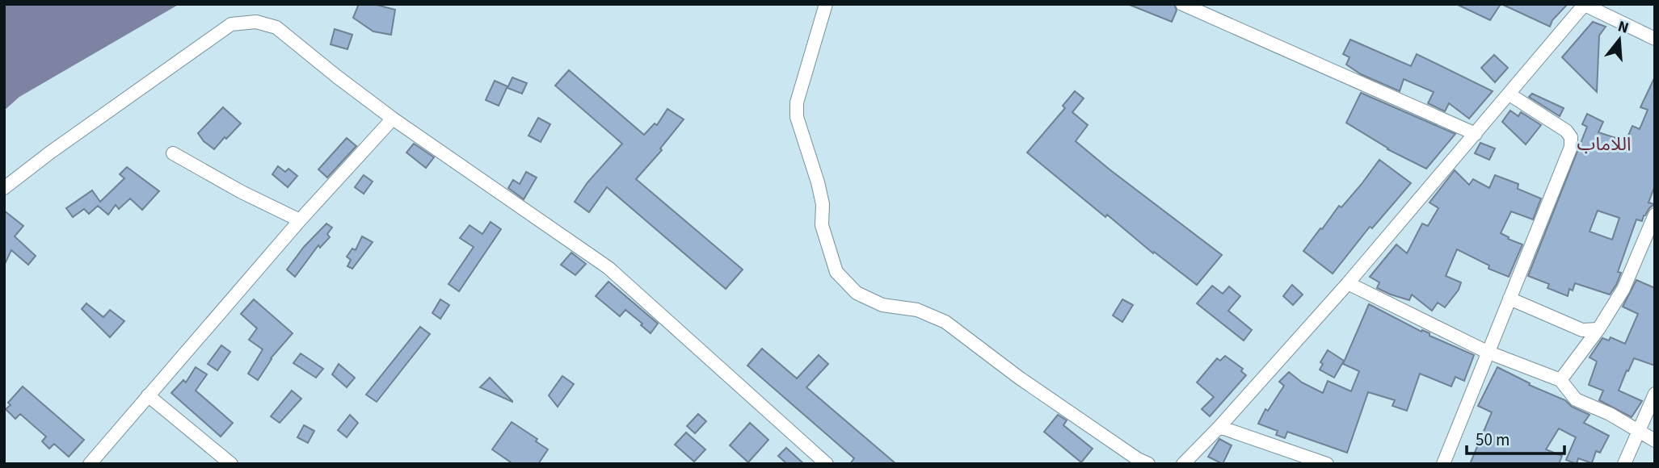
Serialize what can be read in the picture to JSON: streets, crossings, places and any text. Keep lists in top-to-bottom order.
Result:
{
  "districts": ["اللاماب"],
  "scale_bar": "50 m",
  "north": "top"
}
